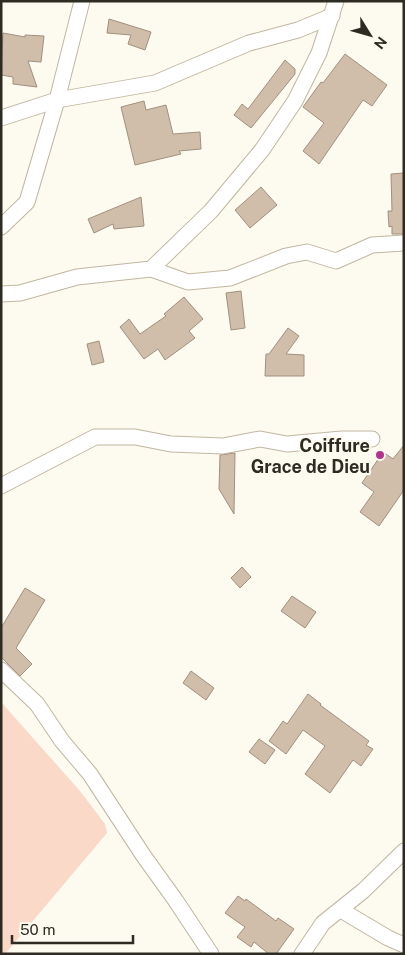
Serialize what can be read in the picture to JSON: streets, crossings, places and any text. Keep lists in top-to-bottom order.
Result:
{
  "places": ["Coiffure Grace de Dieu"],
  "scale_bar": "50 m",
  "north": "bottom right"
}
